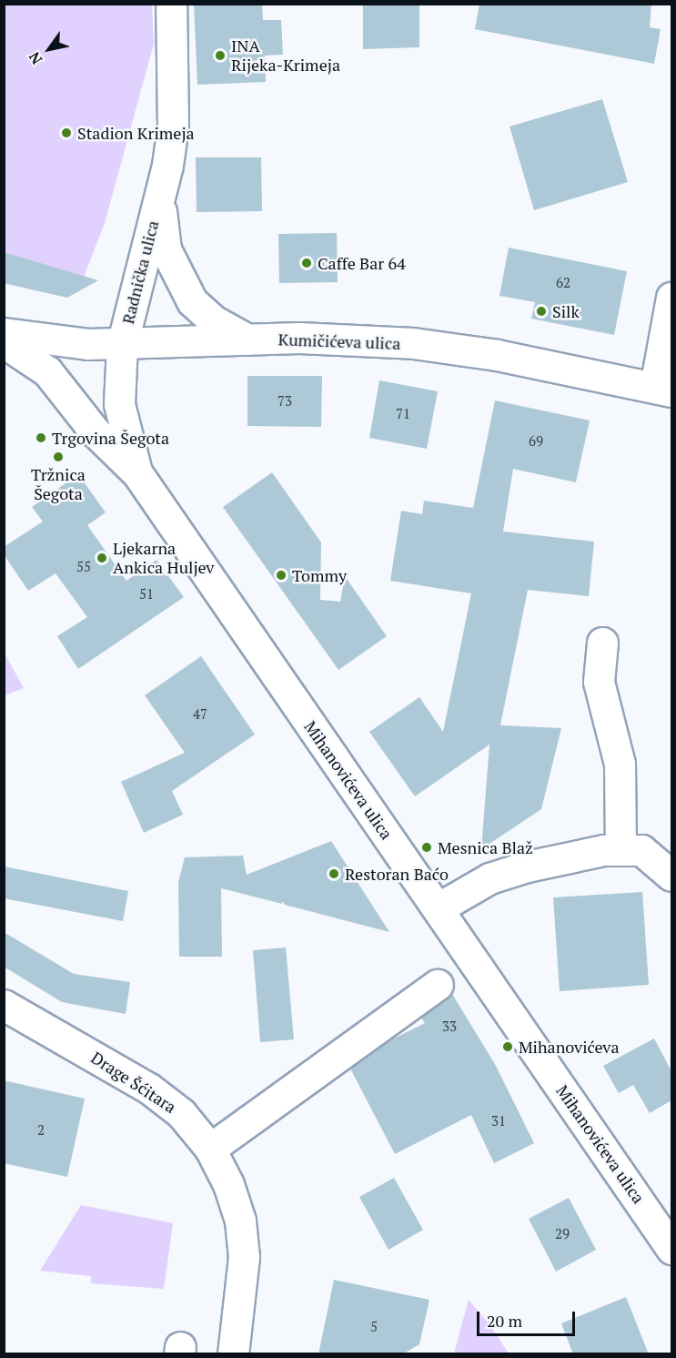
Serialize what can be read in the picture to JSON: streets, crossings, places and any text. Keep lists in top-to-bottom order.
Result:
{
  "streets": {
    "street": [
      "Radnička ulica",
      "Kumičićeva ulica",
      "Mihanovićeva ulica",
      "Drage Šćitara"
    ]
  },
  "crossings": [
    ["Radnička ulica", "Kumičićeva ulica"],
    ["Radnička ulica", "Mihanovićeva ulica"],
    ["Kumičićeva ulica", "Mihanovićeva ulica"]
  ],
  "places": [
    "INA Rijeka-Krimeja",
    "Stadion Krimeja",
    "Caffe Bar 64",
    "Silk",
    "Trgovina Šegota",
    "Tržnica Šegota",
    "Ljekarna Ankica Huljev",
    "Tommy",
    "Mesnica Blaž",
    "Restoran Baćo",
    "Mihanovićeva"
  ],
  "house_numbers": [
    "62",
    "73",
    "71",
    "69",
    "55",
    "51",
    "47",
    "33",
    "31",
    "2",
    "29",
    "5"
  ],
  "scale_bar": "20 m",
  "north": "bottom left"
}
